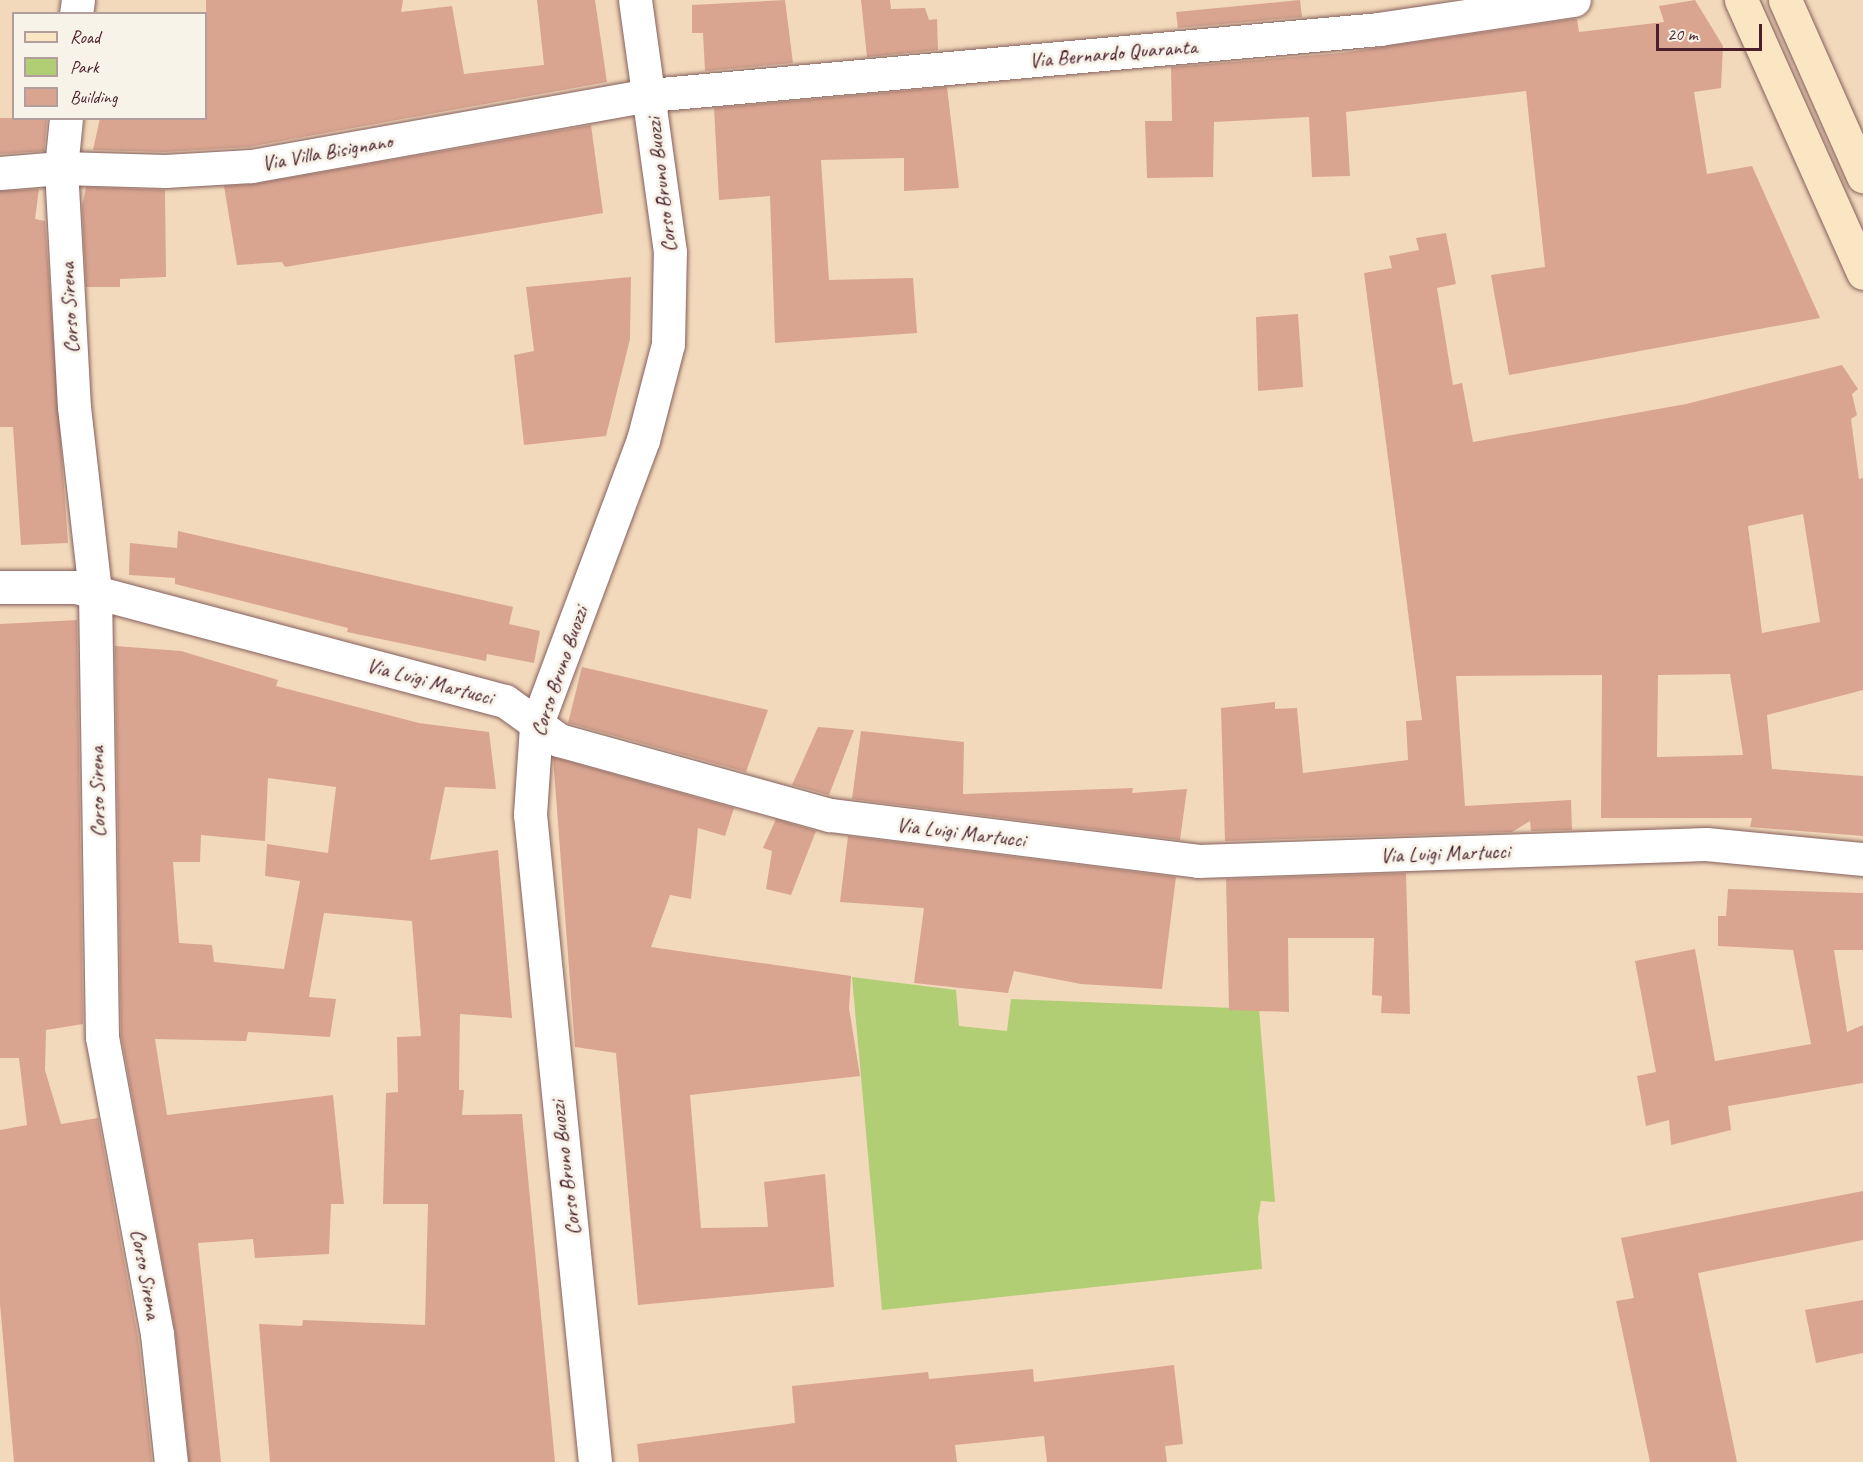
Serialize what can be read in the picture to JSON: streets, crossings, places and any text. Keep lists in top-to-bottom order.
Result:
{
  "streets": {
    "street": [
      "Via Bernardo Quaranta",
      "Via Villa Bisignano",
      "Corso Bruno Buozzi",
      "Corso Sirena",
      "Via Luigi Martucci"
    ]
  },
  "crossings": [
    ["Via Bernardo Quaranta", "Via Villa Bisignano"],
    ["Via Bernardo Quaranta", "Corso Bruno Buozzi"],
    ["Via Villa Bisignano", "Corso Bruno Buozzi"],
    ["Via Villa Bisignano", "Corso Sirena"],
    ["Corso Bruno Buozzi", "Via Luigi Martucci"],
    ["Corso Sirena", "Via Luigi Martucci"]
  ],
  "legend": ["Road", "Park", "Building"],
  "scale_bar": "20 m"
}
